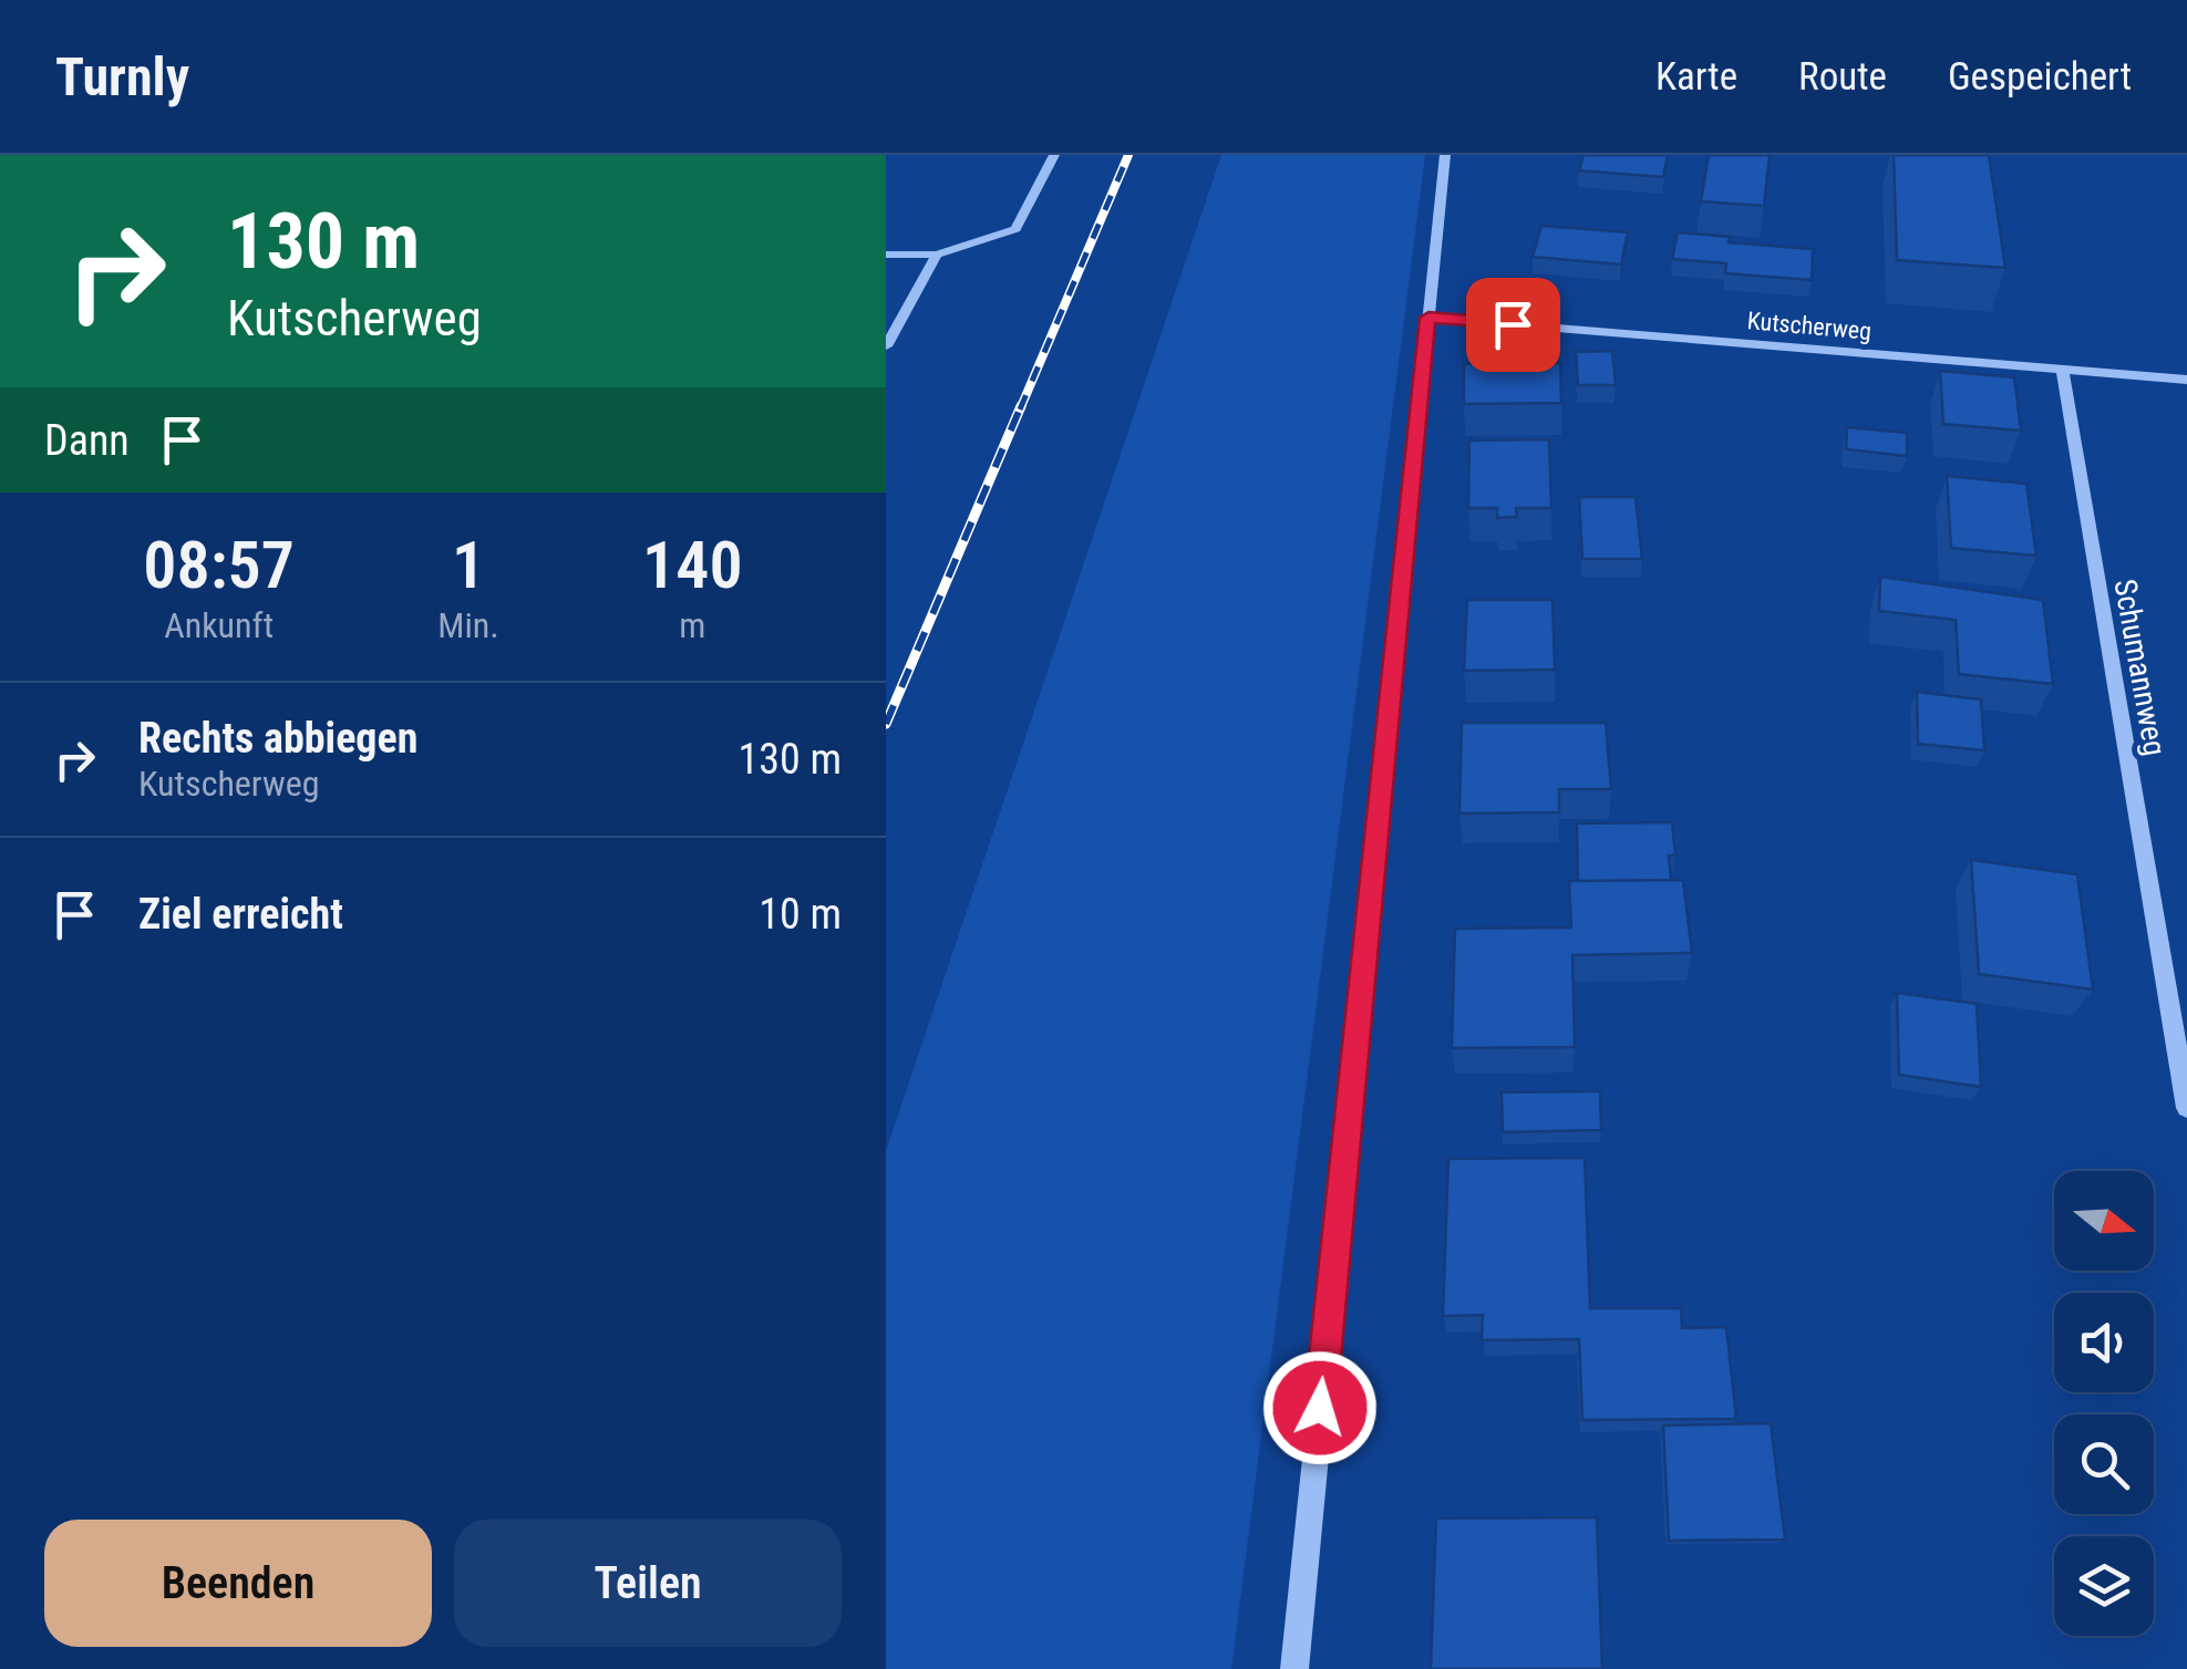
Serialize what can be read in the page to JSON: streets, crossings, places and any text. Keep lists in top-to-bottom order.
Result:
{
  "streets": {
    "street": ["Kutscherweg", "Schumannweg"]
  },
  "crossings": [
    ["Kutscherweg", "Schumannweg"]
  ],
  "north": "right",
  "page": {
    "header": "Turnly",
    "nav": ["Karte", "Route", "Gespeichert"],
    "turn": ["130 m", "Kutscherweg"],
    "then": "Dann",
    "eta": [
      "08:57",
      "Ankunft",
      "1",
      "Min.",
      "140",
      "m"
    ],
    "list": [
      {
        "name": "Rechts abbiegen",
        "note": "Kutscherweg",
        "value": "130 m"
      },
      {
        "name": "Ziel erreicht",
        "value": "10 m"
      }
    ],
    "buttons": ["Beenden", "Teilen"]
  }
}
